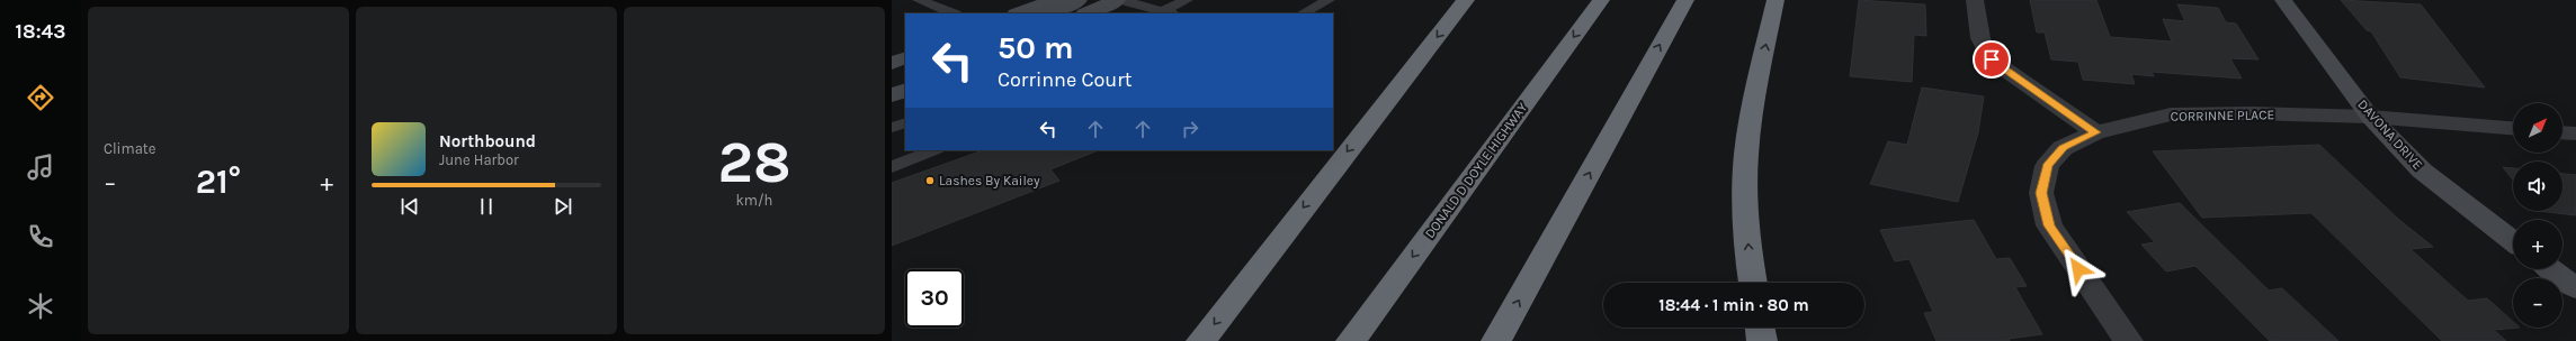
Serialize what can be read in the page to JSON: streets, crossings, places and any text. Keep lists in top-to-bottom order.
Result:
{
  "streets": {
    "highway": ["DONALD D DOYLE HIGHWAY"],
    "street": ["CORRINNE PLACE", "DAVONA DRIVE"]
  },
  "crossings": [
    ["CORRINNE PLACE", "DAVONA DRIVE"]
  ],
  "places": ["Lashes By Kailey"],
  "north": "top right",
  "page": {
    "tabs": "18:43",
    "tile": [
      "Climate",
      ["28", "km/h"]
    ],
    "turn": ["50 m", "Corrinne Court"],
    "map_buttons": ["+", "−"],
    "song": ["Northbound", "June Harbor"],
    "heat": ["−", "21°", "+"],
    "limit": "30",
    "trip": "18:44 · 1 min · 80 m"
  }
}
